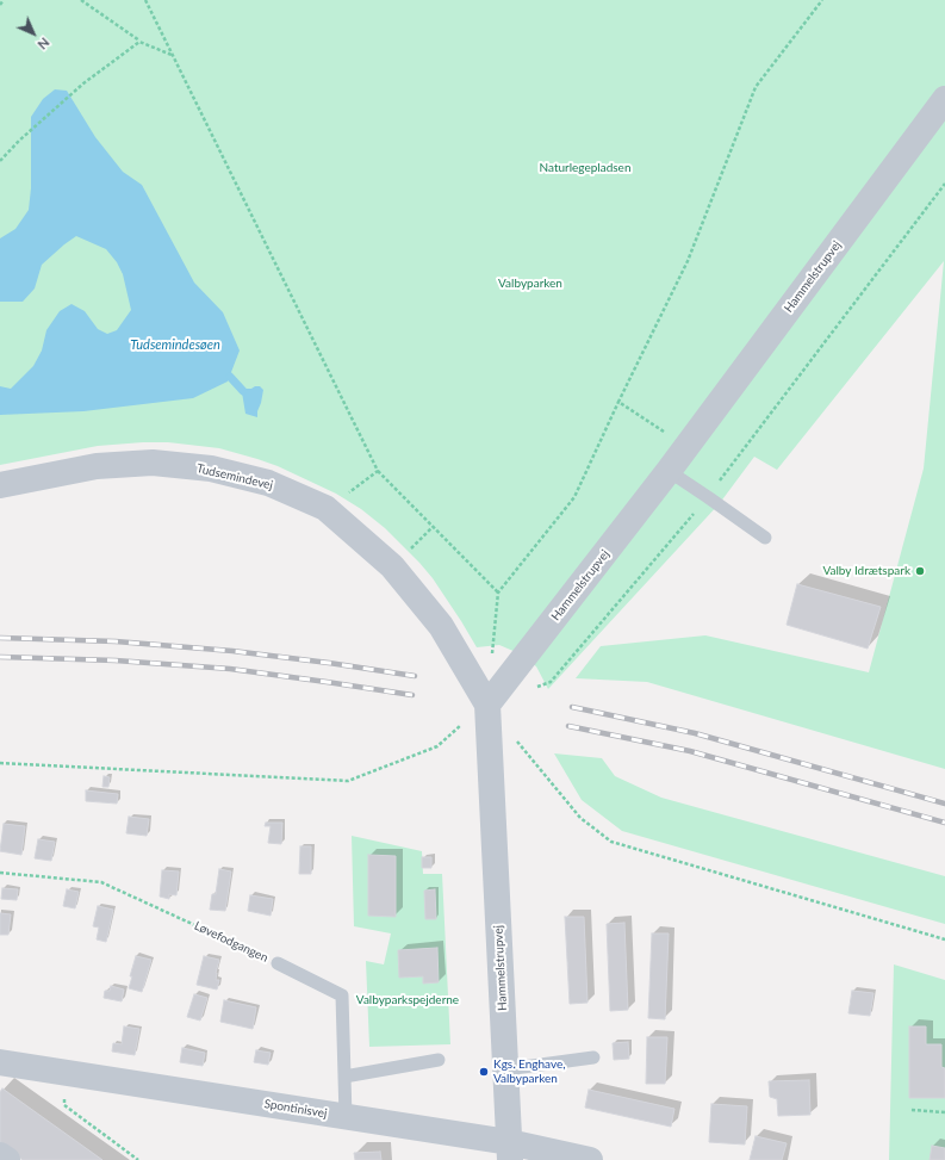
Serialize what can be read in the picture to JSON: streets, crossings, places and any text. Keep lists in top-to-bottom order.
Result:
{
  "streets": {
    "street": ["Hammelstrupvej", "Tudsemindevej", "Spontinisvej"],
    "lane": ["Løvefodgangen"]
  },
  "crossings": [
    ["Hammelstrupvej", "Tudsemindevej"],
    ["Hammelstrupvej", "Spontinisvej"],
    ["Løvefodgangen", "Spontinisvej"]
  ],
  "water": ["Tudsemindesøen"],
  "parks": ["Naturlegepladsen", "Valbyparken", "Valbyparkspejderne"],
  "places": ["Valby Idrætspark", "Kgs. Enghave, Valbyparken"],
  "north": "bottom right"
}
